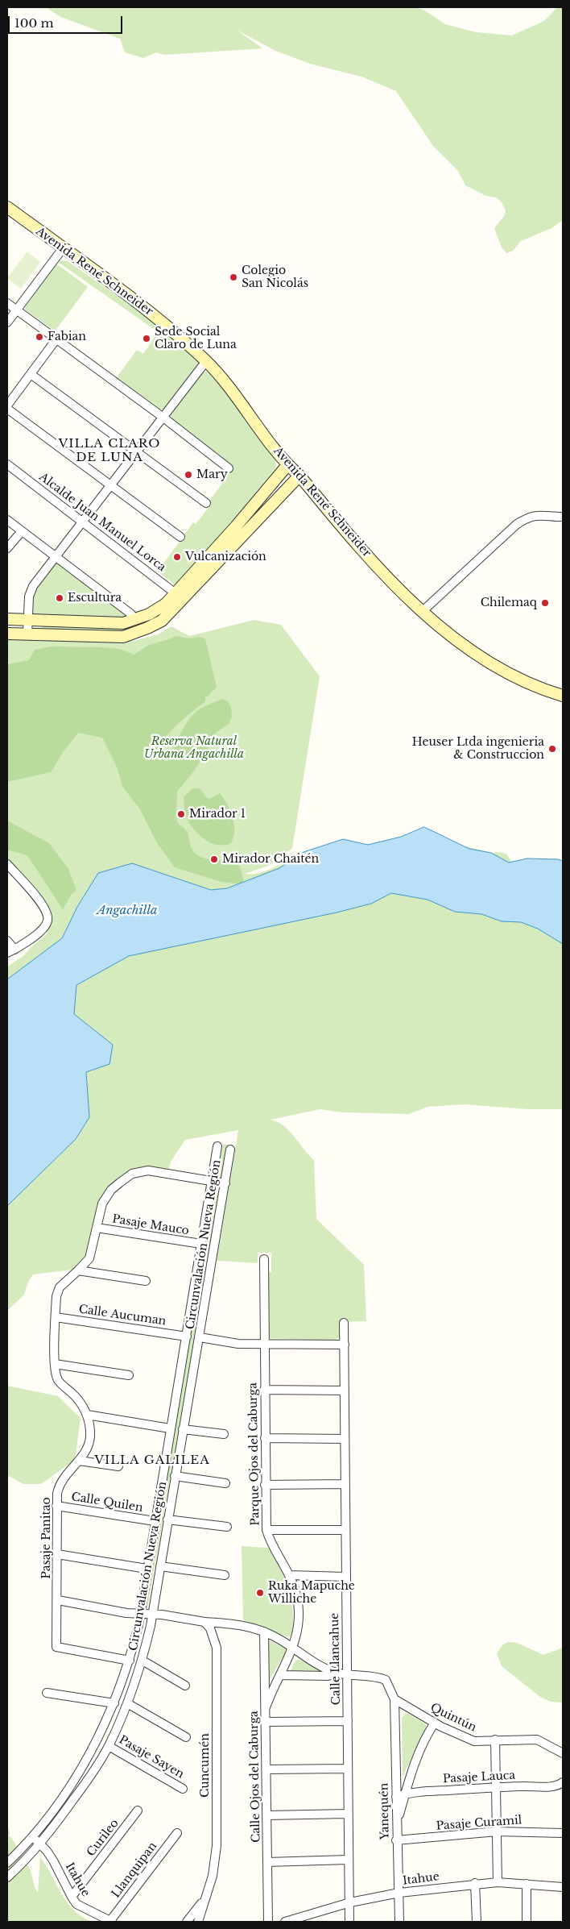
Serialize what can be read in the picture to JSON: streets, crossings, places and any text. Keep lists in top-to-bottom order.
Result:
{
  "streets": {
    "main road": ["Avenida René Schneider"],
    "street": [
      "Alcalde Juan Manuel Lorca",
      "Pasaje Mauco",
      "Circunvalación Nueva Región",
      "Calle Aucuman",
      "Parque Ojos del Caburga",
      "Calle Quilen",
      "Pasaje Panitao",
      "Calle Llancahue",
      "Quintún",
      "Pasaje Sayen",
      "Cuncumén",
      "Calle Ojos del Caburga",
      "Pasaje Lauca",
      "Yanequén",
      "Pasaje Curamil",
      "Curileo",
      "Llanquipan",
      "Itahue"
    ]
  },
  "crossings": [
    ["Pasaje Mauco", "Circunvalación Nueva Región"],
    ["Pasaje Mauco", "Pasaje Panitao"],
    ["Circunvalación Nueva Región", "Calle Aucuman"],
    ["Circunvalación Nueva Región", "Calle Quilen"],
    ["Circunvalación Nueva Región", "Pasaje Panitao"],
    ["Circunvalación Nueva Región", "Pasaje Sayen"],
    ["Circunvalación Nueva Región", "Itahue"],
    ["Calle Aucuman", "Pasaje Panitao"],
    ["Parque Ojos del Caburga", "Calle Ojos del Caburga"],
    ["Calle Quilen", "Pasaje Panitao"],
    ["Calle Llancahue", "Itahue"],
    ["Quintún", "Yanequén"],
    ["Pasaje Lauca", "Yanequén"],
    ["Yanequén", "Pasaje Curamil"],
    ["Yanequén", "Itahue"],
    ["Curileo", "Itahue"],
    ["Llanquipan", "Itahue"]
  ],
  "districts": ["VILLA CLARO DE LUNA", "VILLA GALILEA"],
  "water": ["Angachilla"],
  "parks": ["Reserva Natural Urbana Angachilla"],
  "places": [
    "Colegio San Nicolás",
    "Fabian",
    "Sede Social Claro de Luna",
    "Mary",
    "Vulcanización",
    "Escultura",
    "Chilemaq",
    "Heuser Ltda ingenieria & Construccion",
    "Mirador 1",
    "Mirador Chaitén",
    "Ruka Mapuche Williche"
  ],
  "scale_bar": "100 m"
}
